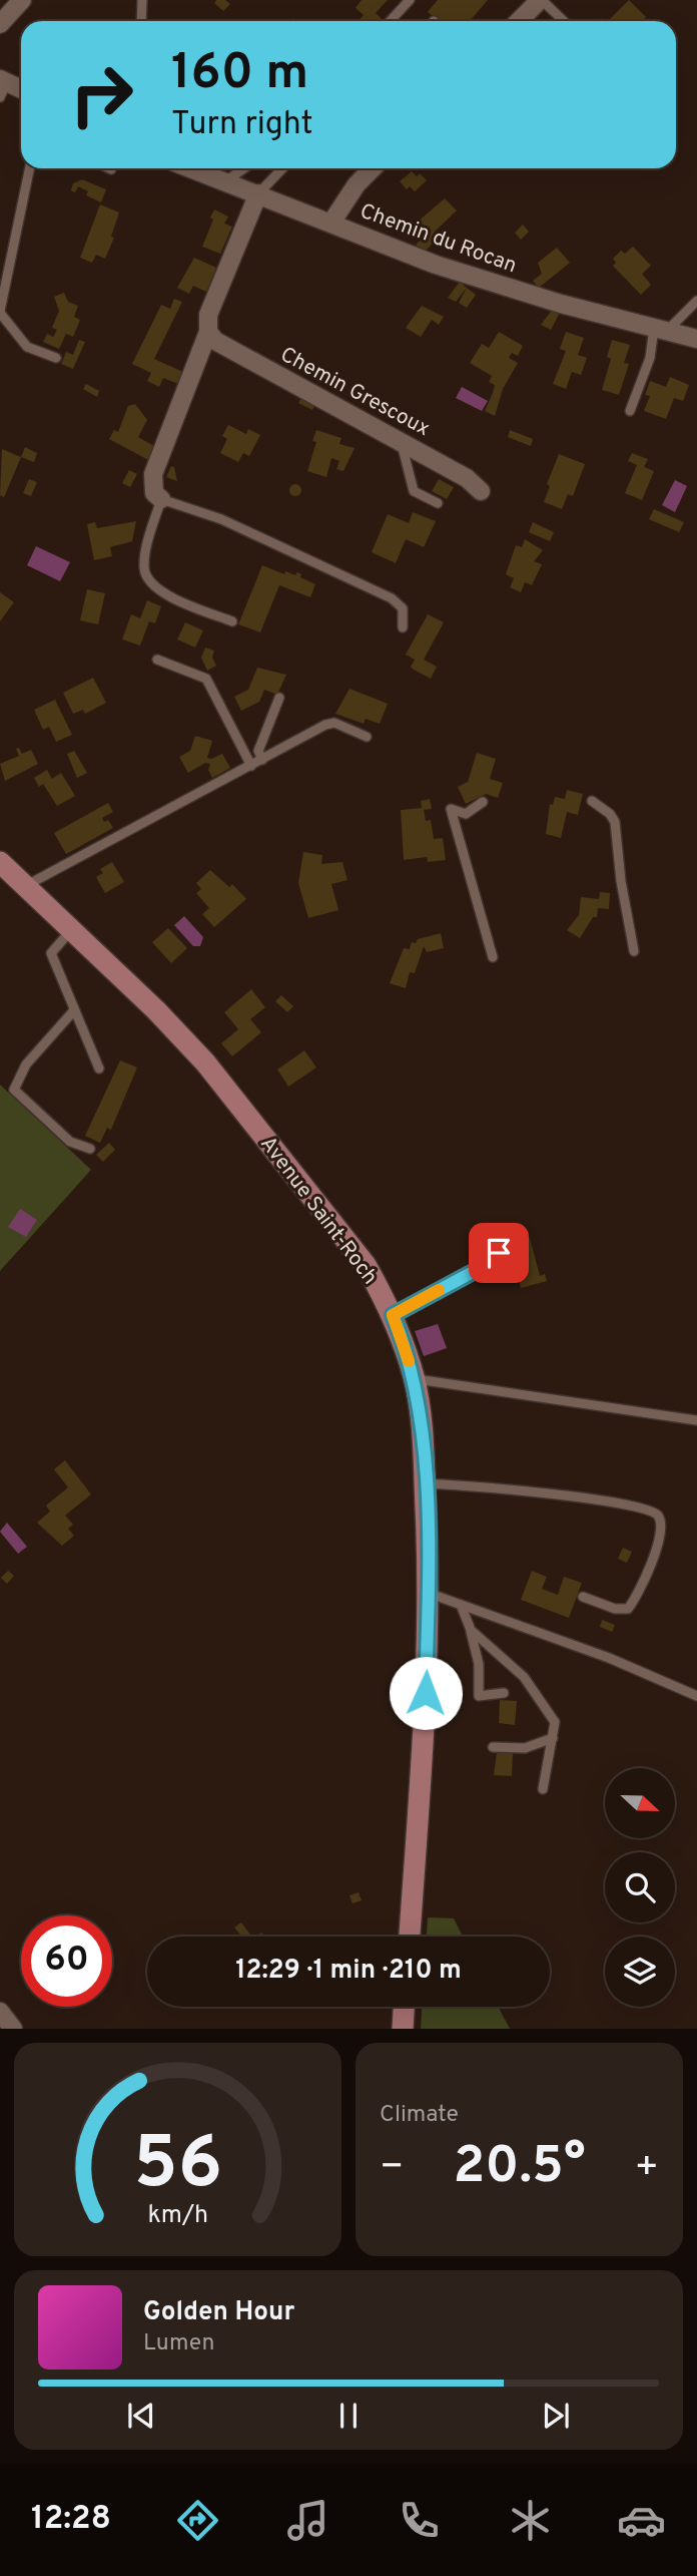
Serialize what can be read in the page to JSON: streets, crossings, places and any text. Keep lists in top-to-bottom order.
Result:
{
  "streets": {
    "main road": ["Avenue Saint-Roch"],
    "street": ["Chemin du Rocan", "Chemin Grescoux"]
  },
  "north": "right",
  "page": {
    "turn": ["160 m", "Turn right"],
    "limit": "60",
    "trip": "12:29 · 1 min · 210 m",
    "tile": "Climate",
    "heat": ["−", "20.5°", "+"],
    "song": ["Golden Hour", "Lumen"],
    "tabs": "12:28",
    "gauge": ["56", "km/h"]
  }
}
